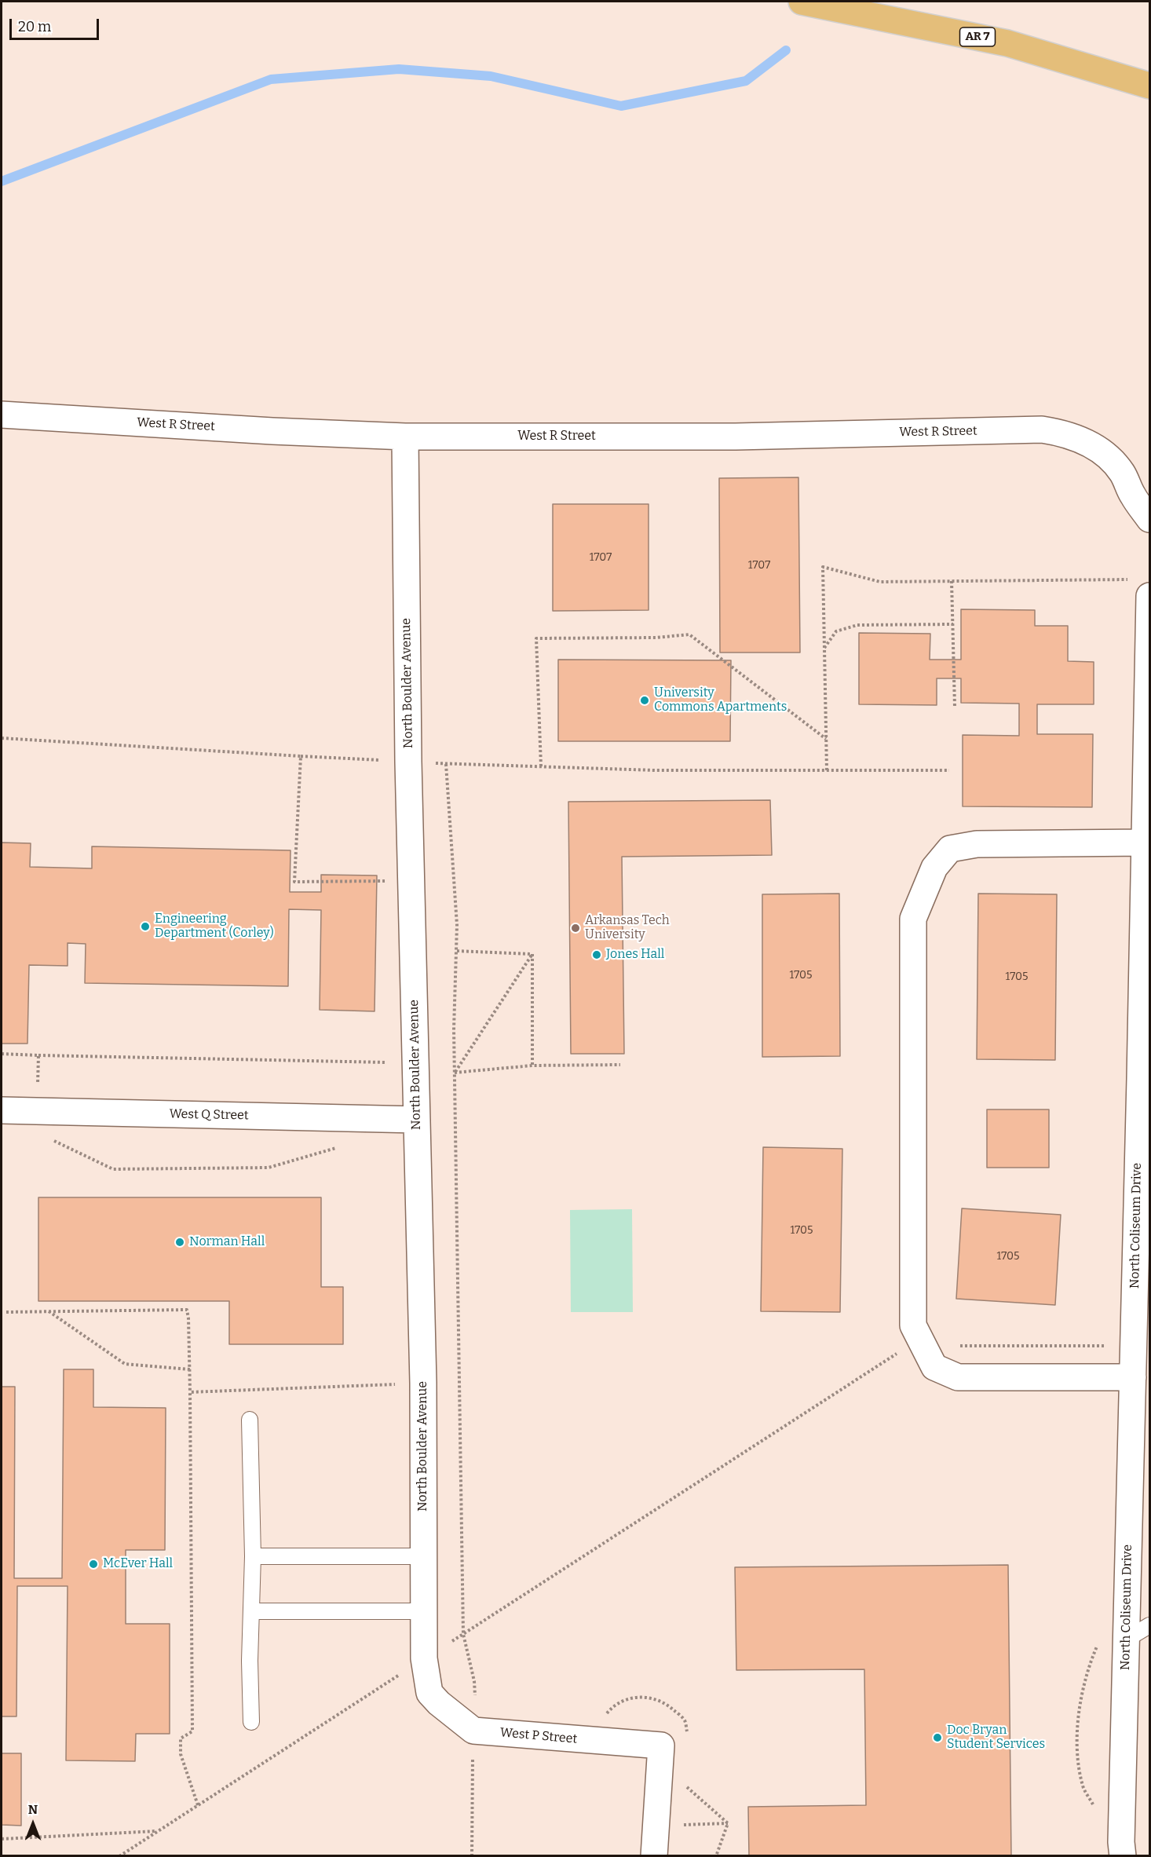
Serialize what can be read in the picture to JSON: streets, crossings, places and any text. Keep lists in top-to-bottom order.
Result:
{
  "streets": {
    "highway": ["AR 7"],
    "street": [
      "West R Street",
      "North Boulder Avenue",
      "West Q Street",
      "North Coliseum Drive",
      "West P Street"
    ]
  },
  "crossings": [
    ["West R Street", "North Boulder Avenue"],
    ["North Boulder Avenue", "West Q Street"],
    ["North Boulder Avenue", "West P Street"]
  ],
  "places": [
    "University Commons Apartments",
    "Engineering Department (Corley)",
    "Arkansas Tech University",
    "Jones Hall",
    "Norman Hall",
    "McEver Hall",
    "Doc Bryan Student Services"
  ],
  "house_numbers": [
    "1707",
    "1707",
    "1705",
    "1705",
    "1705",
    "1705"
  ],
  "scale_bar": "20 m",
  "north": "top"
}
